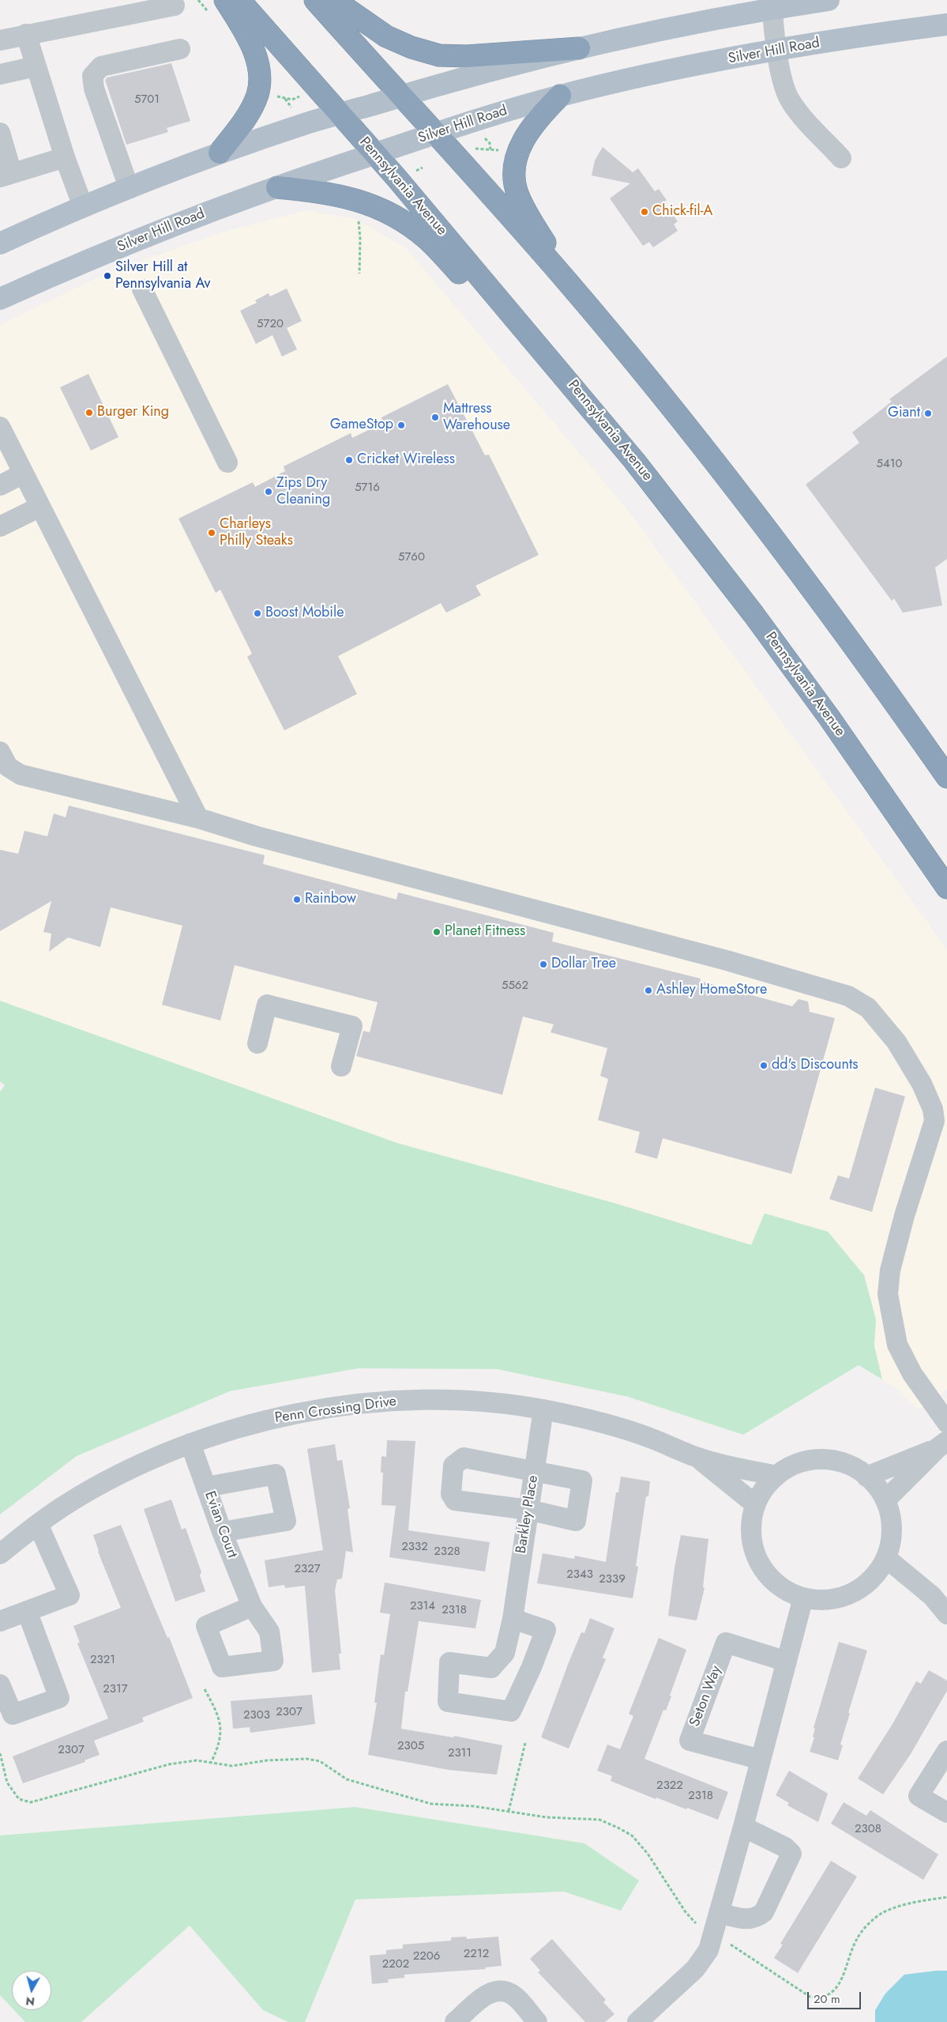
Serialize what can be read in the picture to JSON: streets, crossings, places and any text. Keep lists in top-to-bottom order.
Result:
{
  "streets": {
    "highway": ["Pennsylvania Avenue"],
    "main road": ["Silver Hill Road"],
    "street": [
      "Penn Crossing Drive",
      "Barkley Place",
      "Evian Court",
      "Seton Way"
    ]
  },
  "crossings": [
    ["Silver Hill Road", "Pennsylvania Avenue"],
    ["Penn Crossing Drive", "Barkley Place"],
    ["Penn Crossing Drive", "Evian Court"]
  ],
  "places": [
    "Chick-fil-A",
    "Silver Hill at Pennsylvania Av",
    "Burger King",
    "Giant",
    "Mattress Warehouse",
    "GameStop",
    "Cricket Wireless",
    "Zips Dry Cleaning",
    "Charleys Philly Steaks",
    "Boost Mobile",
    "Rainbow",
    "Planet Fitness",
    "Dollar Tree",
    "Ashley HomeStore",
    "dd's Discounts"
  ],
  "house_numbers": [
    "5701",
    "5720",
    "5410",
    "5716",
    "5760",
    "5562",
    "2332",
    "2328",
    "2327",
    "2343",
    "2339",
    "2314",
    "2318",
    "2321",
    "2317",
    "2307",
    "2303",
    "2305",
    "2307",
    "2311",
    "2322",
    "2318",
    "2308",
    "2212",
    "2206",
    "2202"
  ],
  "scale_bar": "20 m",
  "north": "bottom"
}
